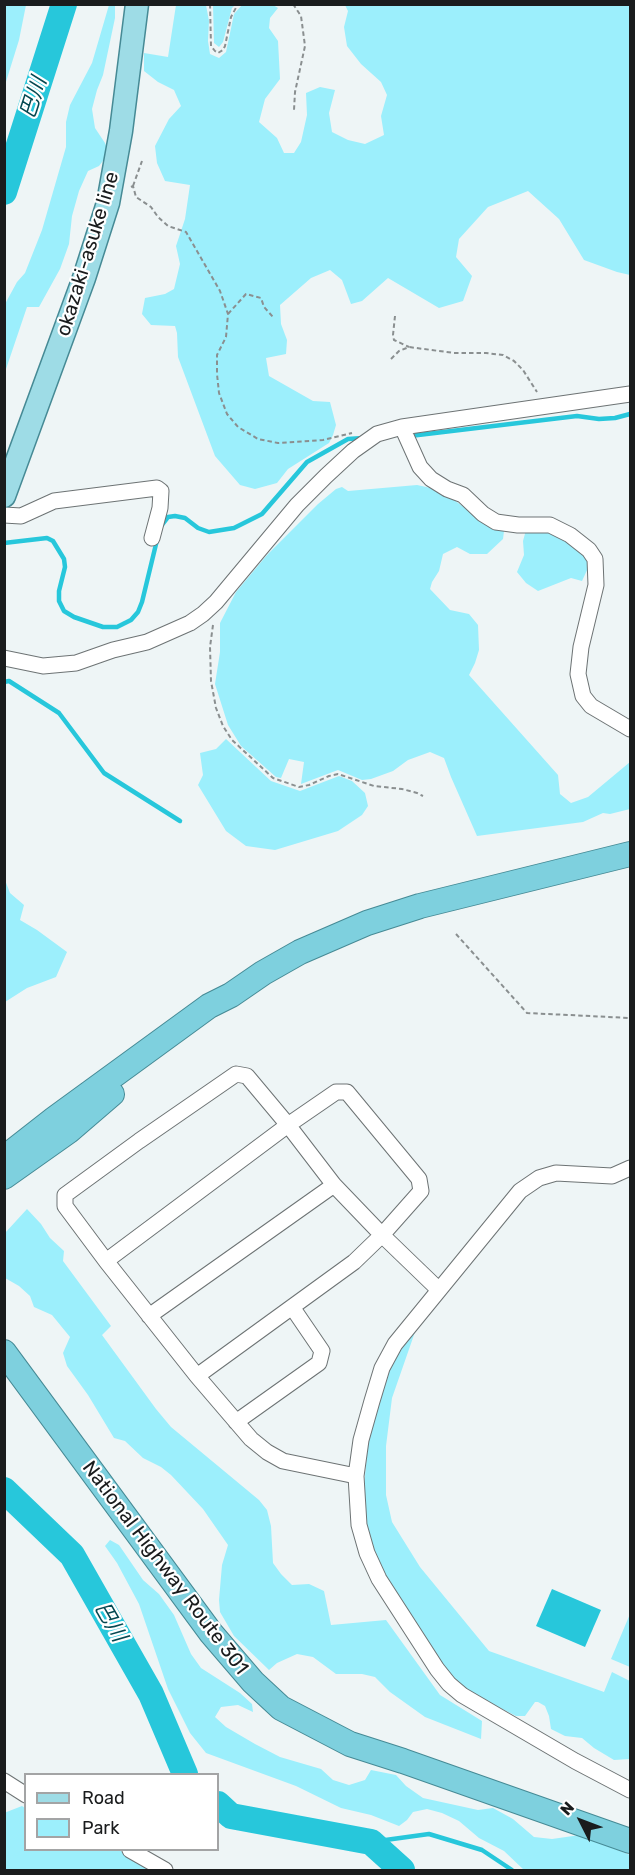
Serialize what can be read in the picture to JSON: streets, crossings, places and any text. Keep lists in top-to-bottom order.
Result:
{
  "streets": {
    "highway": ["National Highway Route 301"],
    "main road": ["okazaki-asuke line"]
  },
  "water": ["巴川"],
  "legend": ["Road", "Park"],
  "north": "top left"
}
